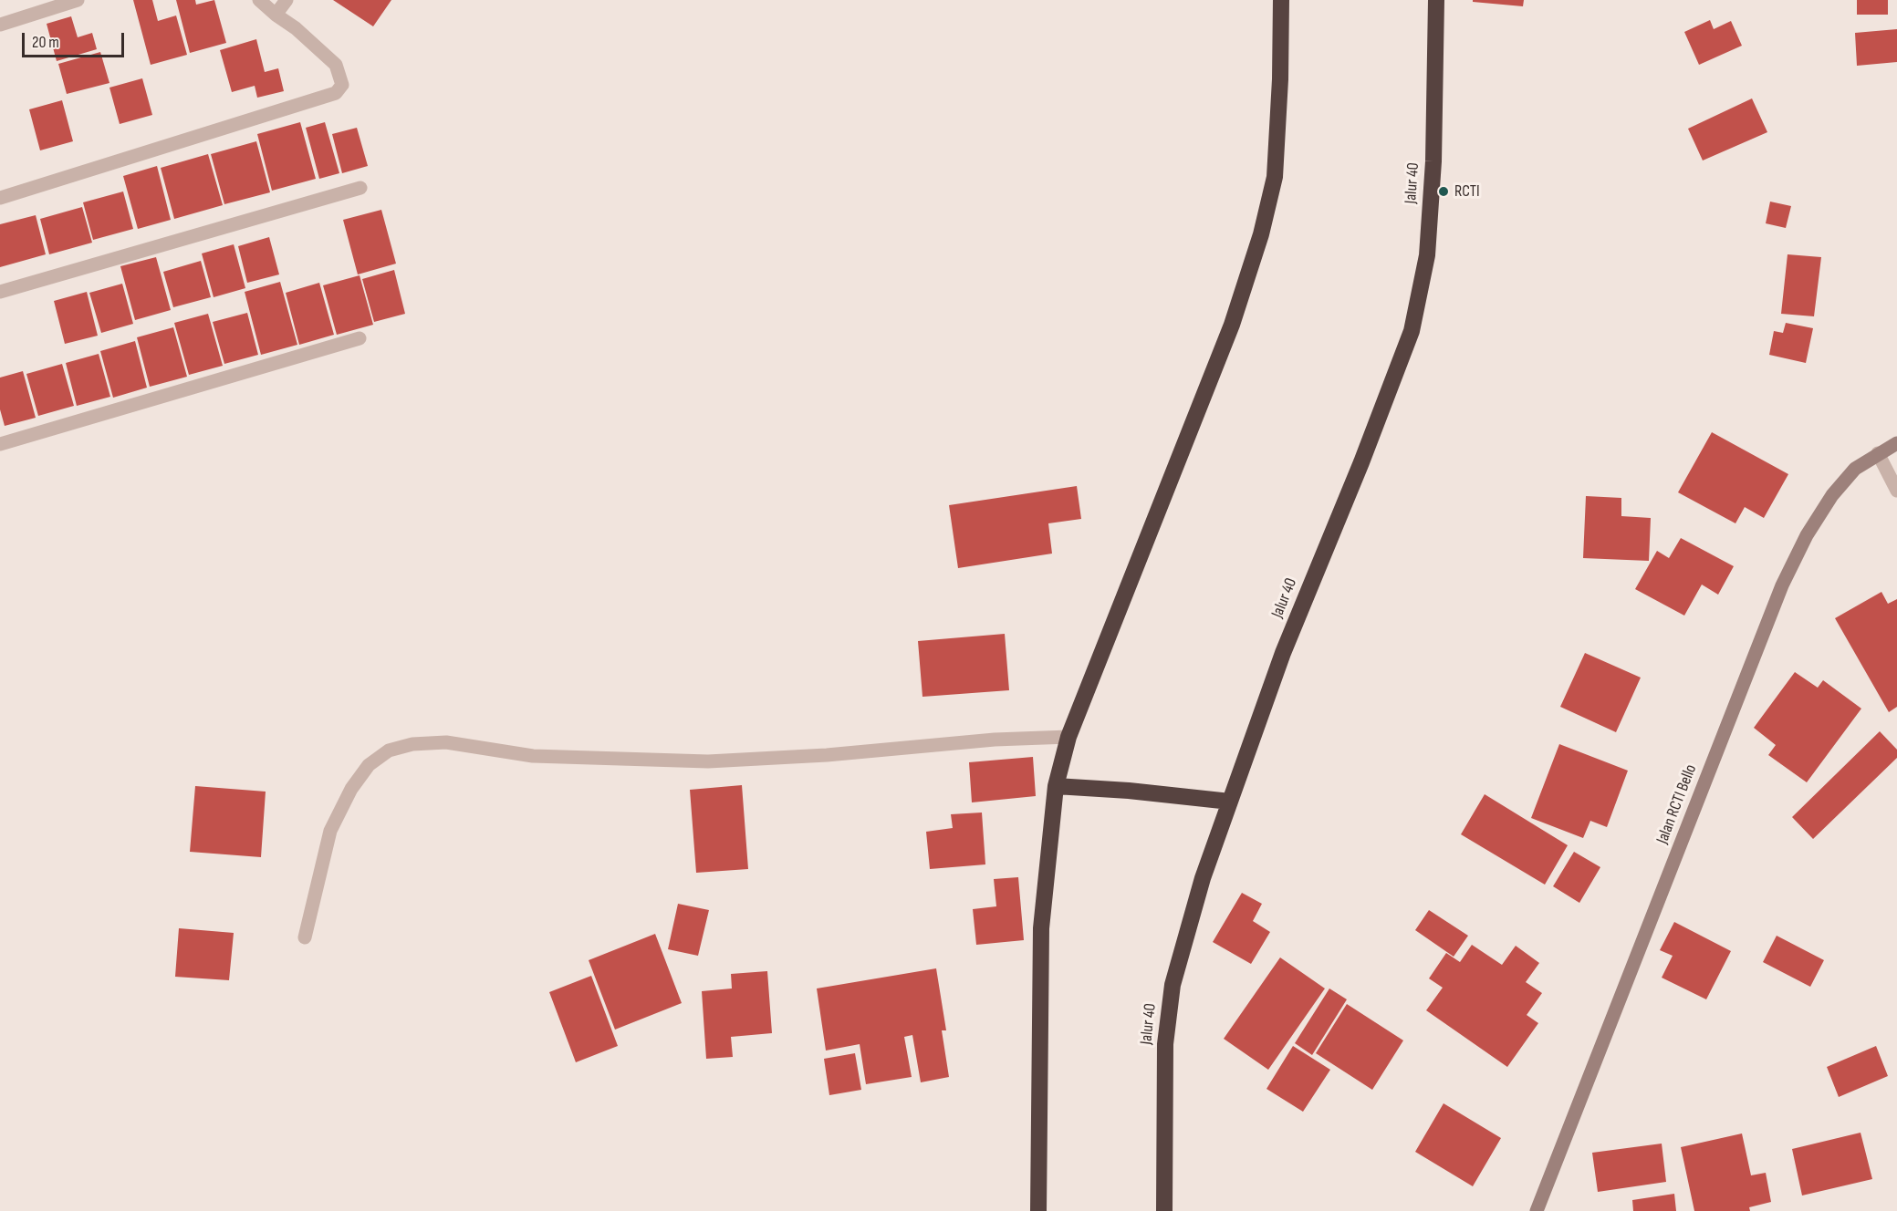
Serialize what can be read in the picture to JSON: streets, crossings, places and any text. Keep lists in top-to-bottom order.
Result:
{
  "streets": {
    "highway": ["Jalur 40"],
    "street": ["Jalan RCTI Bello"]
  },
  "places": ["RCTI"],
  "scale_bar": "20 m"
}
